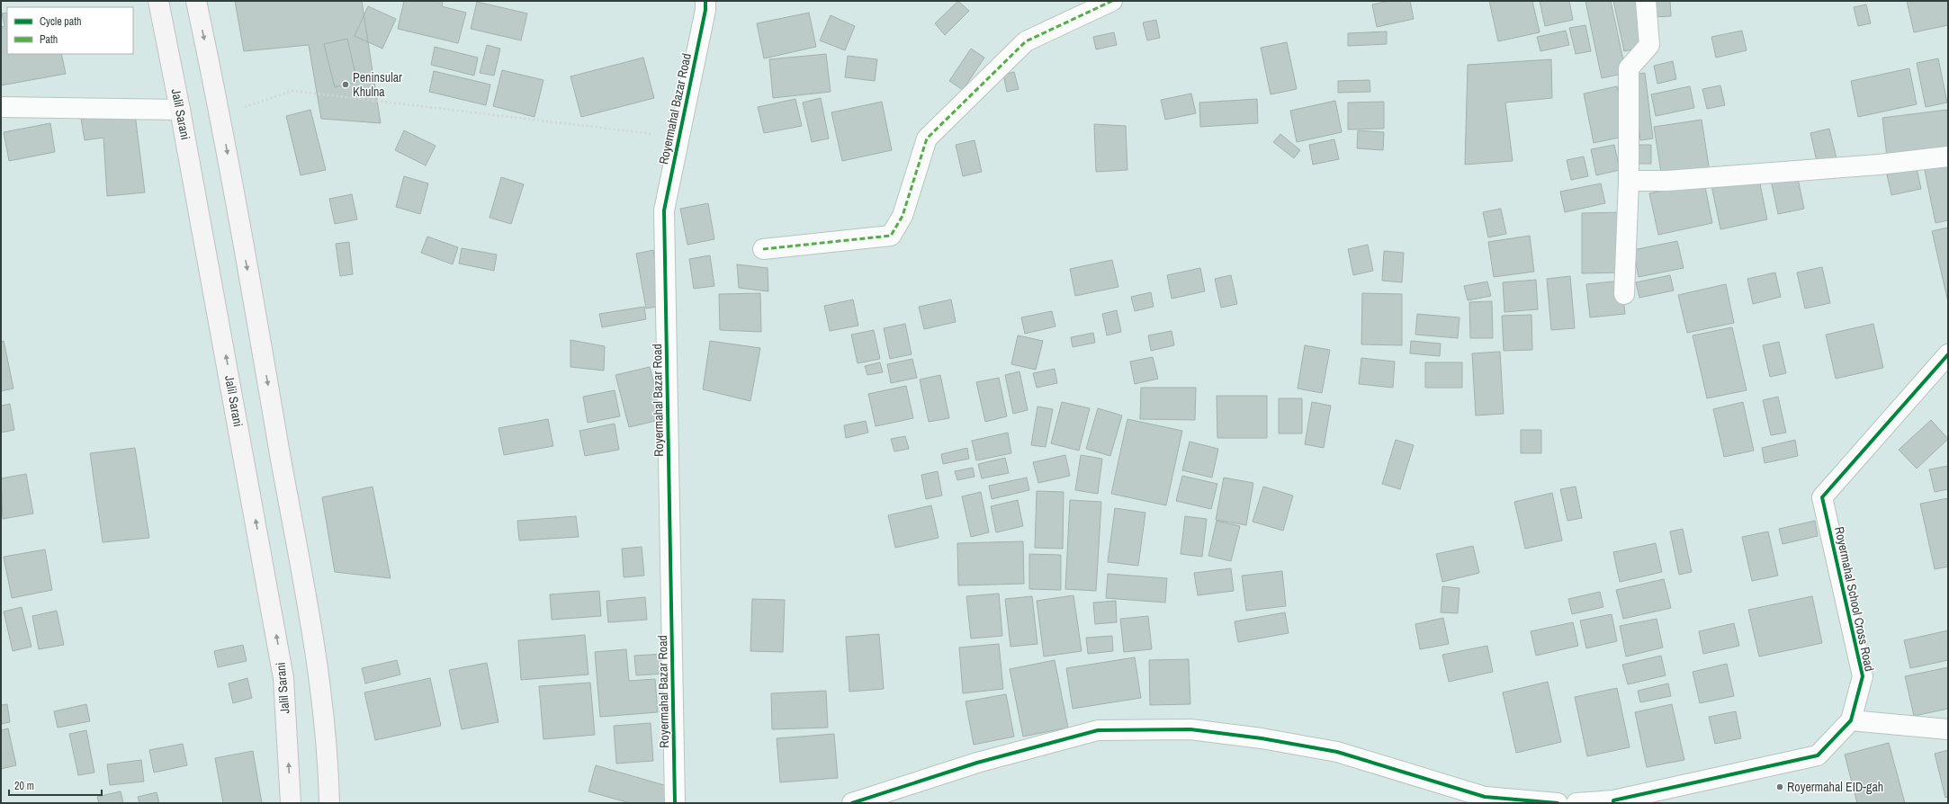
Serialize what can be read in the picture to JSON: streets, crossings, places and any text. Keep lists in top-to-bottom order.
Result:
{
  "streets": {
    "main road": ["Jalil Sarani"],
    "street": ["Royermahal Bazar Road", "Royermahal School Cross Road"]
  },
  "places": ["Peninsular Khulna", "Royermahal EID-gah"],
  "legend": ["Cycle path", "Path"],
  "scale_bar": "20 m"
}
